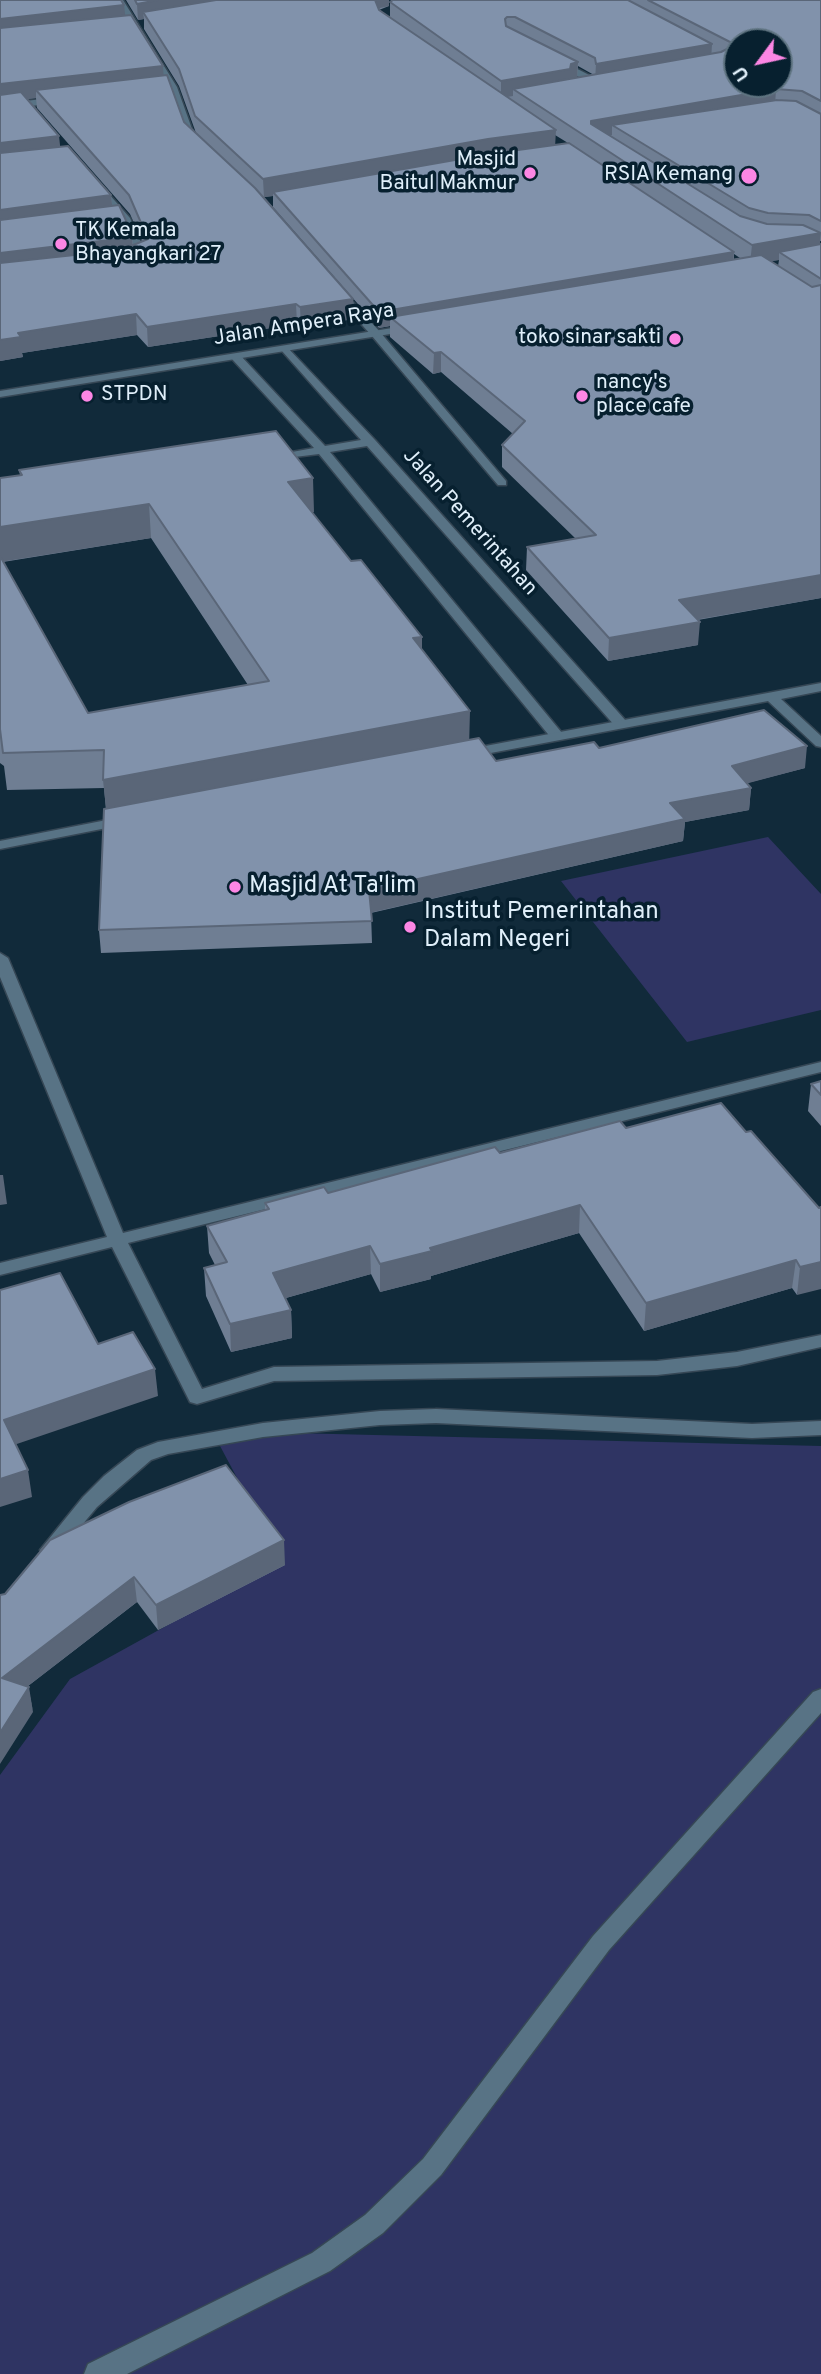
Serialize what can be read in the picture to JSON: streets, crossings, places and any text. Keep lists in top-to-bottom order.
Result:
{
  "streets": {
    "street": ["Jalan Ampera Raya", "Jalan Pemerintahan"]
  },
  "crossings": [
    ["Jalan Ampera Raya", "Jalan Pemerintahan"]
  ],
  "places": [
    "Masjid Baitul Makmur",
    "RSIA Kemang",
    "TK Kemala Bhayangkari 27",
    "toko sinar sakti",
    "STPDN",
    "nancy's place cafe",
    "Masjid At Ta'lim",
    "Institut Pemerintahan Dalam Negeri"
  ],
  "north": "bottom left"
}
